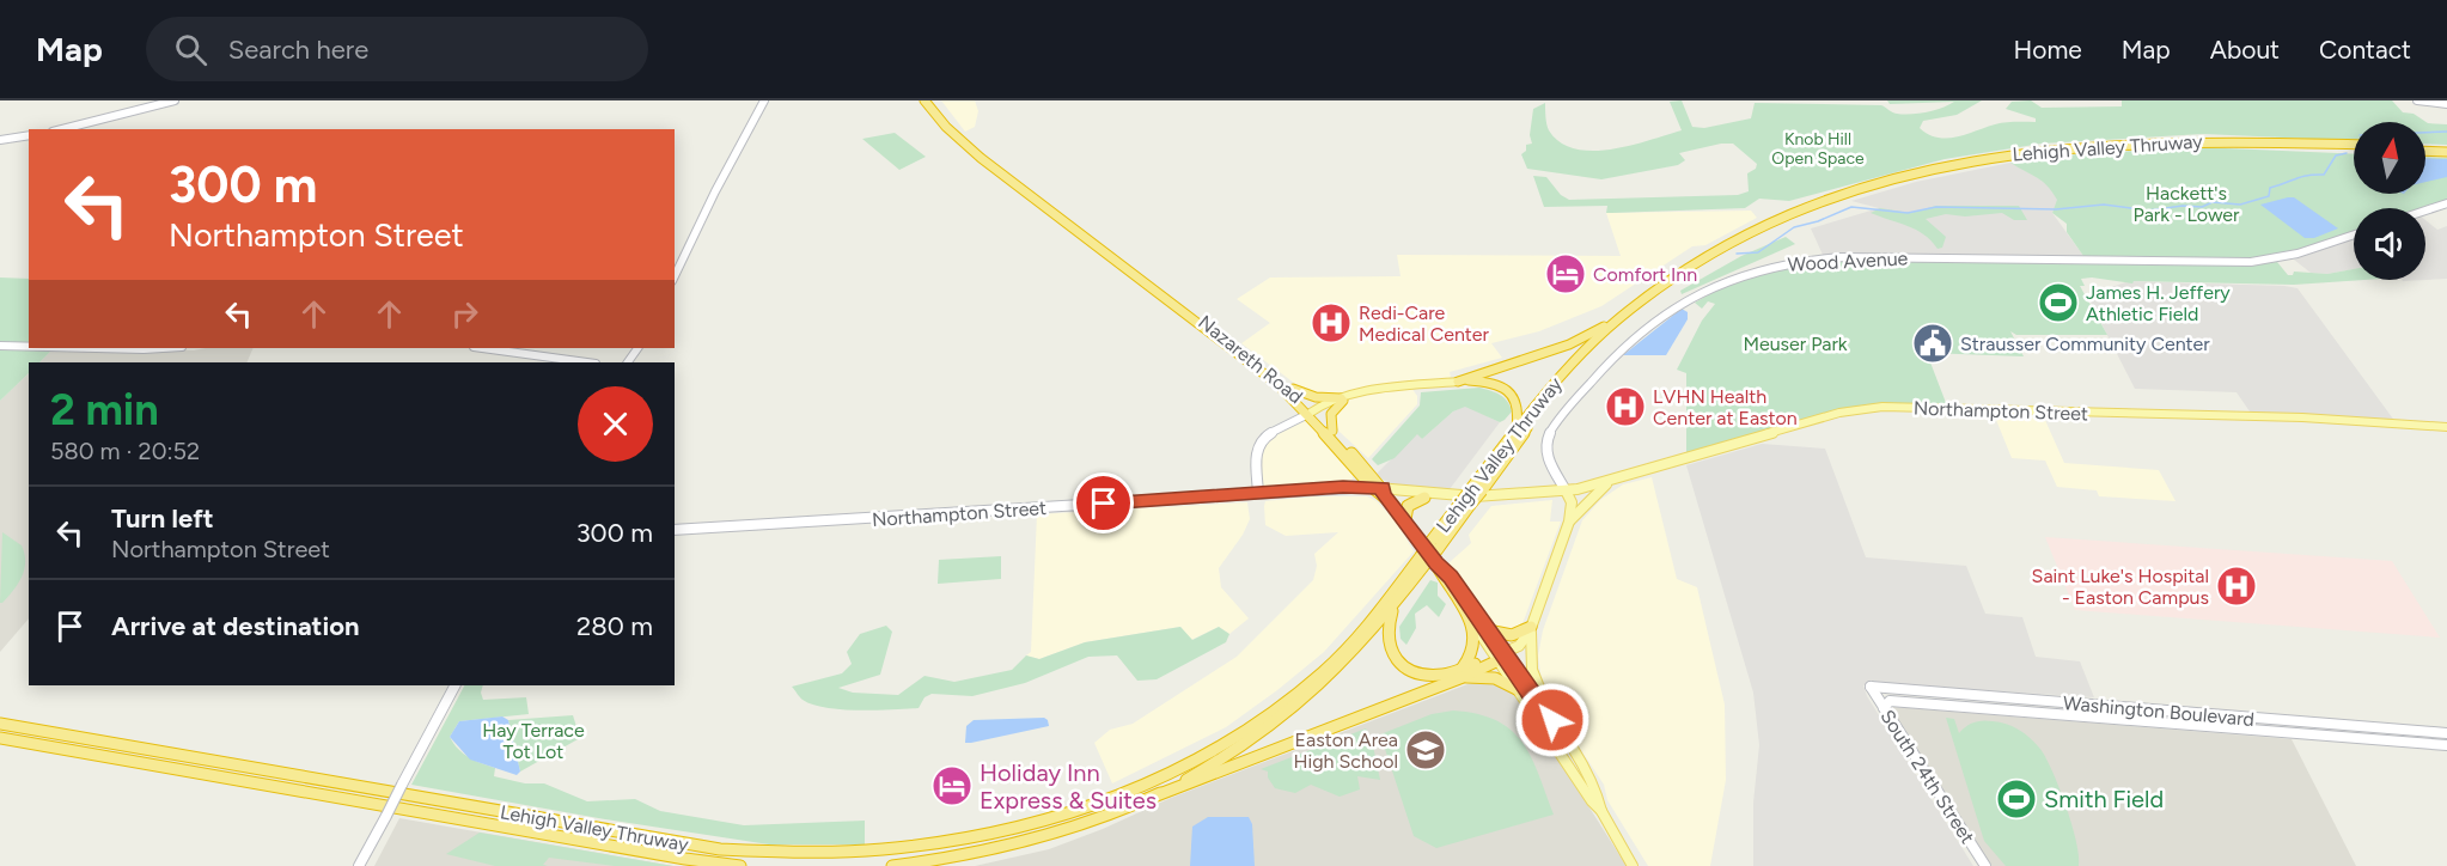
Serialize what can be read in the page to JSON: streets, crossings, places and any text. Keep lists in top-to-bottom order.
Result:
{
  "streets": {
    "highway": ["Lehigh Valley Thruway", "Nazareth Road"],
    "main road": ["Wood Avenue", "Northampton Street"],
    "street": ["Washington Boulevard", "South 24th Street"]
  },
  "crossings": [
    ["Wood Avenue", "Northampton Street"],
    ["Nazareth Road", "Northampton Street"],
    ["Washington Boulevard", "South 24th Street"]
  ],
  "parks": [
    "Knob Hill Open Space",
    "Hackett's Park - Lower",
    "Meuser Park",
    "Hay Terrace Tot Lot"
  ],
  "places": {
    "hotel": ["Comfort Inn", "Holiday Inn Express & Suites"],
    "sports": ["James H. Jeffery Athletic Field", "Smith Field"],
    "hospital": ["Redi-Care Medical Center", "LVHN Health Center at Easton", "Saint Luke's Hospital - Easton Campus"],
    "public building": ["Strausser Community Center"],
    "school or university": ["Easton Area High School"]
  },
  "north": "top",
  "page": {
    "header": "Map",
    "search": "Search here",
    "nav": [
      "Home",
      "Map",
      "About",
      "Contact"
    ],
    "turn": ["300 m", "Northampton Street"],
    "heading": ["2 min", "580 m · 20:52"],
    "list": [
      {
        "name": "Turn left",
        "note": "Northampton Street",
        "value": "300 m"
      },
      {
        "name": "Arrive at destination",
        "value": "280 m"
      }
    ]
  }
}
